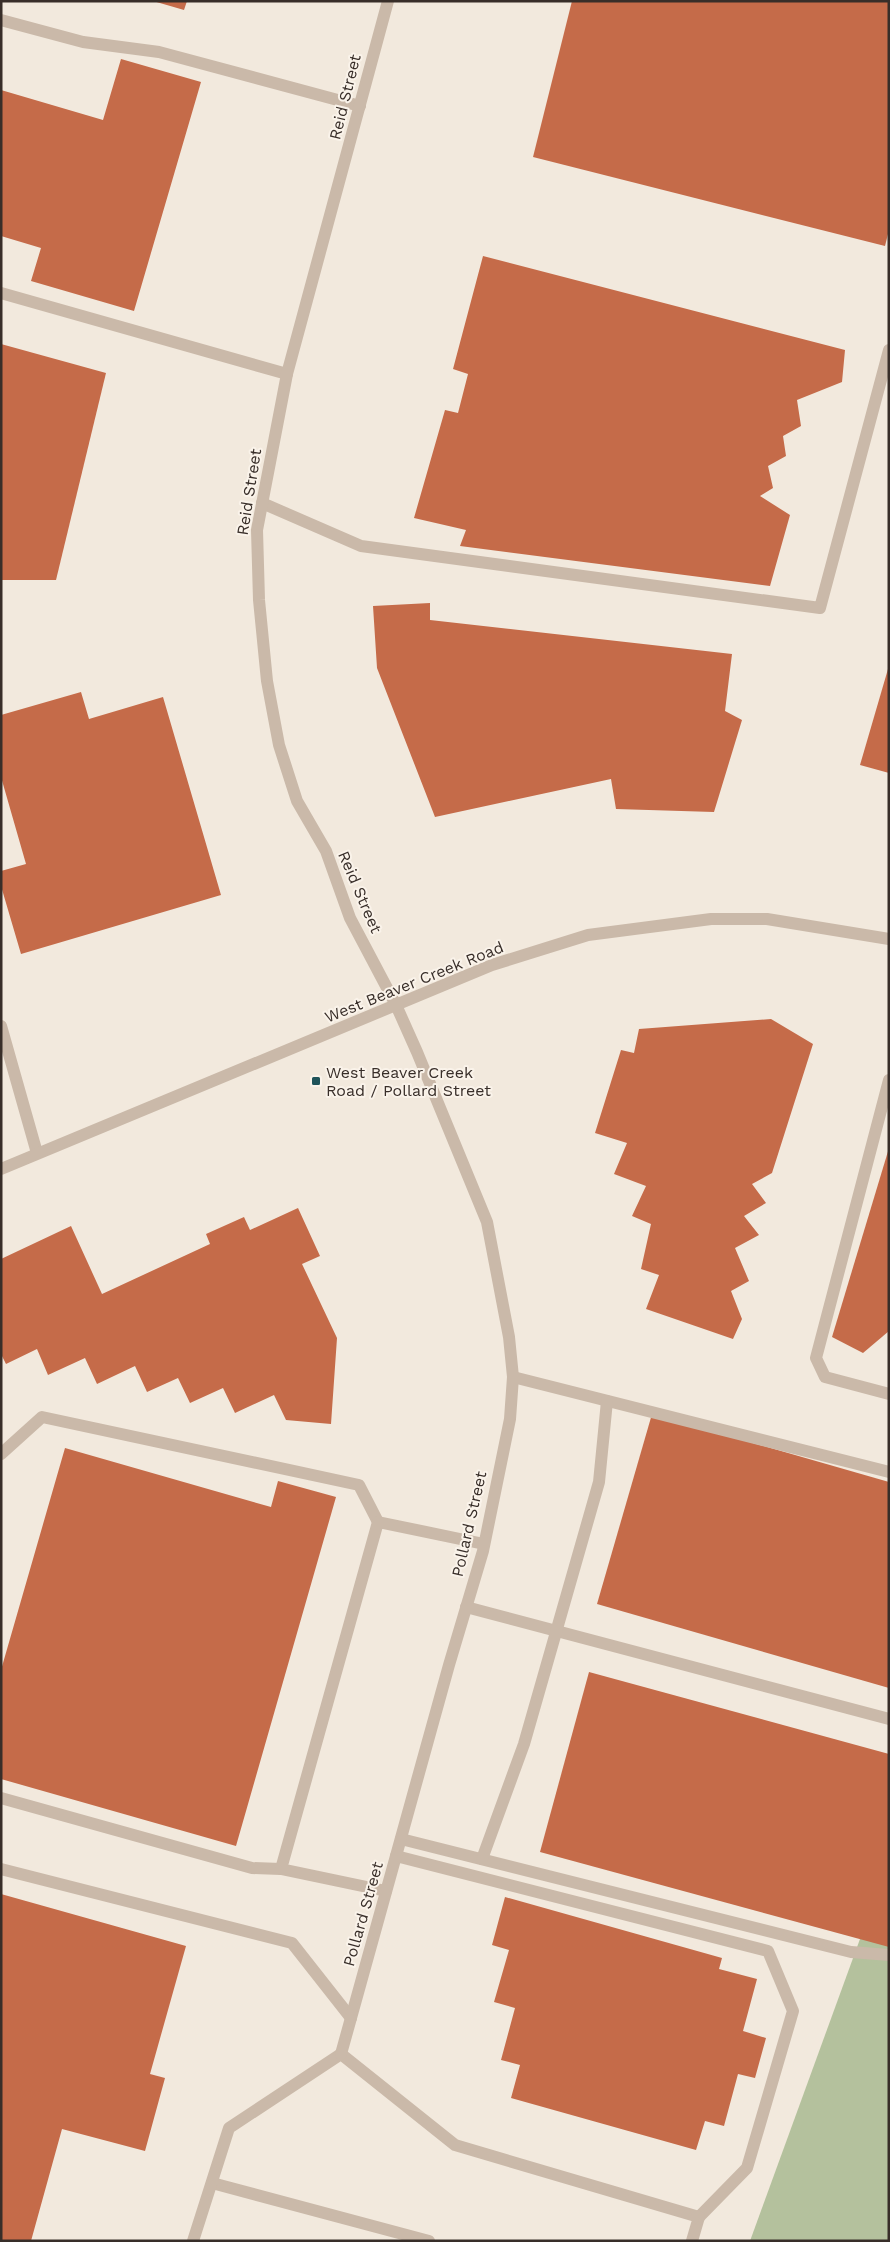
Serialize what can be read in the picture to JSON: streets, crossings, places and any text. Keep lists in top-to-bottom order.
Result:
{
  "streets": {
    "street": ["Reid Street", "West Beaver Creek Road", "Pollard Street"]
  },
  "crossings": [
    ["Reid Street", "West Beaver Creek Road"],
    ["Reid Street", "Pollard Street"],
    ["West Beaver Creek Road", "Pollard Street"]
  ],
  "places": {
    "transit": ["West Beaver Creek Road / Pollard Street"]
  }
}
